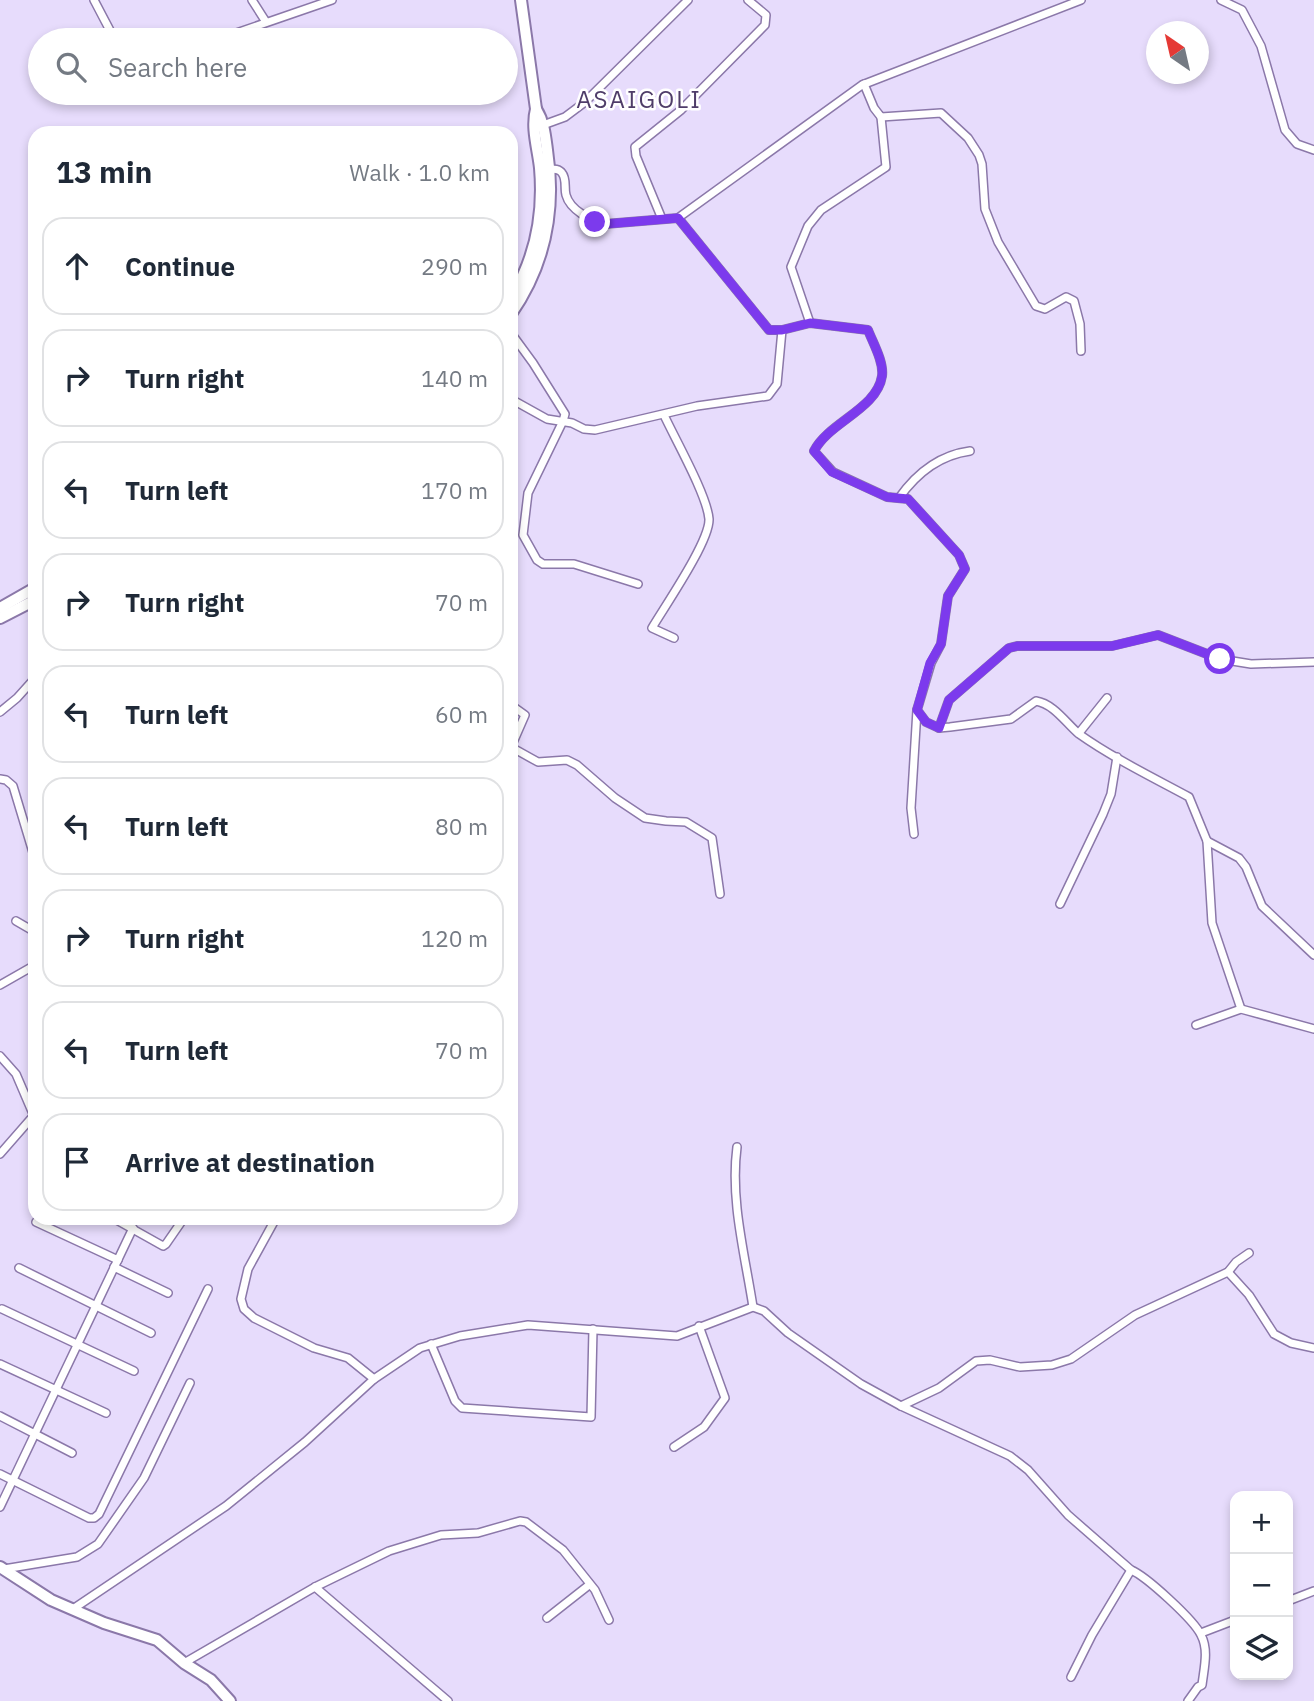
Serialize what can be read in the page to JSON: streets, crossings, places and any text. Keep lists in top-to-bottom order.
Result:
{
  "districts": ["ASAIGOLI"],
  "north": "top left",
  "page": {
    "search": "Search here",
    "heading": ["13 min", "Walk · 1.0 km"],
    "list": [
      ["Continue", "290 m"],
      ["Turn right", "140 m"],
      ["Turn left", "170 m"],
      ["Turn right", "70 m"],
      ["Turn left", "60 m"],
      ["Turn left", "80 m"],
      ["Turn right", "120 m"],
      ["Turn left", "70 m"],
      "Arrive at destination"
    ],
    "map_buttons": ["+", "−"]
  }
}
